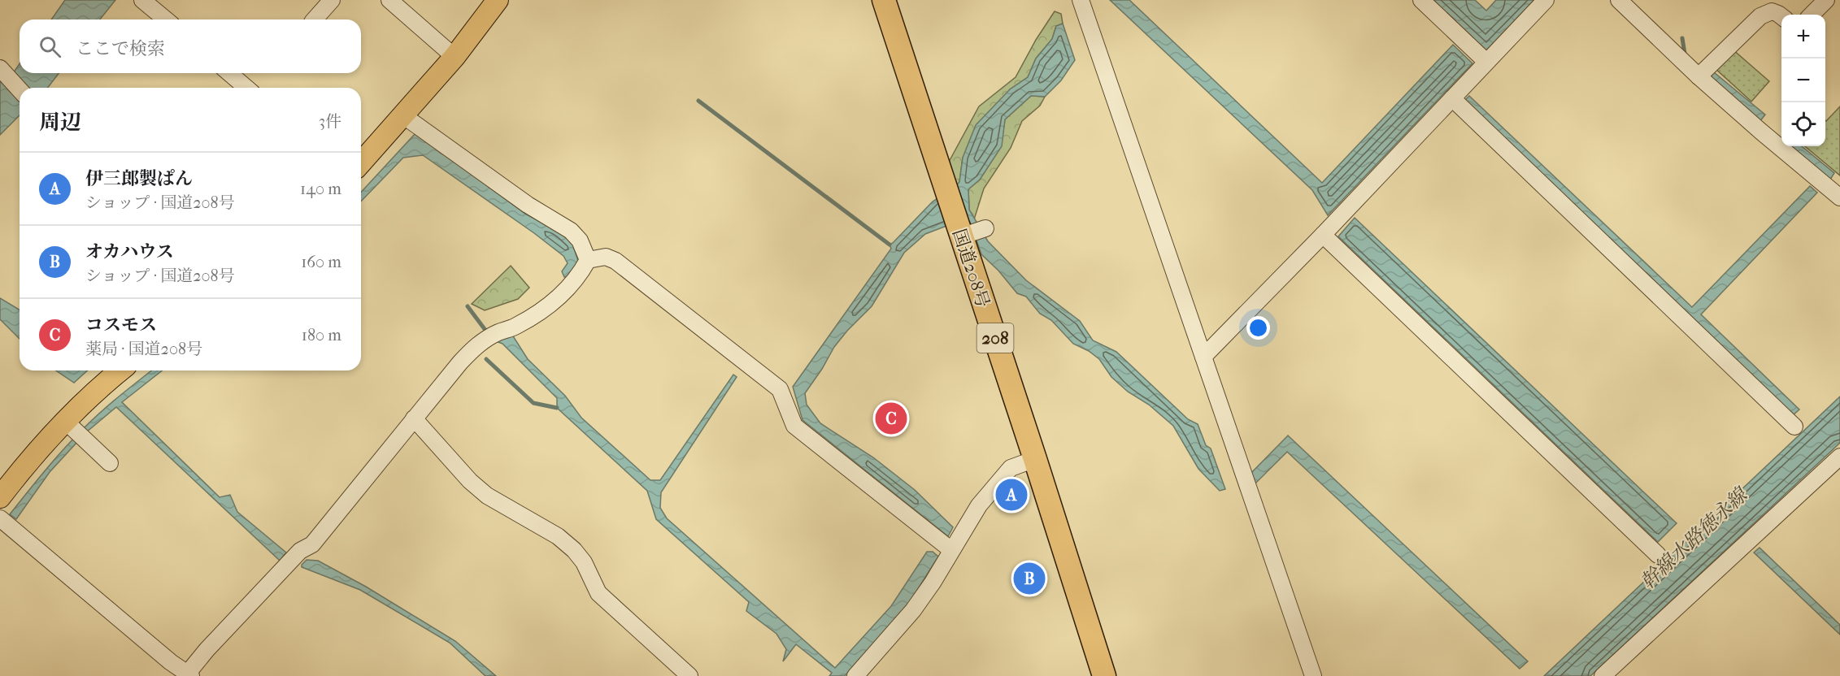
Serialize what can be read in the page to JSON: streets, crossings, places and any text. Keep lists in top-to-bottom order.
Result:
{
  "streets": {
    "highway": ["国道208号", "208"]
  },
  "water": ["幹線水路徳永線"],
  "page": {
    "map_buttons": ["+", "−"],
    "search": "ここで検索",
    "heading": ["周辺", "3件"],
    "list": [
      {
        "mark": "A",
        "name": "伊三郎製ぱん",
        "note": "ショップ · 国道208号",
        "value": "140 m"
      },
      {
        "mark": "B",
        "name": "オカハウス",
        "note": "ショップ · 国道208号",
        "value": "160 m"
      },
      {
        "mark": "C",
        "name": "コスモス",
        "note": "薬局 · 国道208号",
        "value": "180 m"
      }
    ],
    "pins": ["C", "A", "B"]
  }
}
